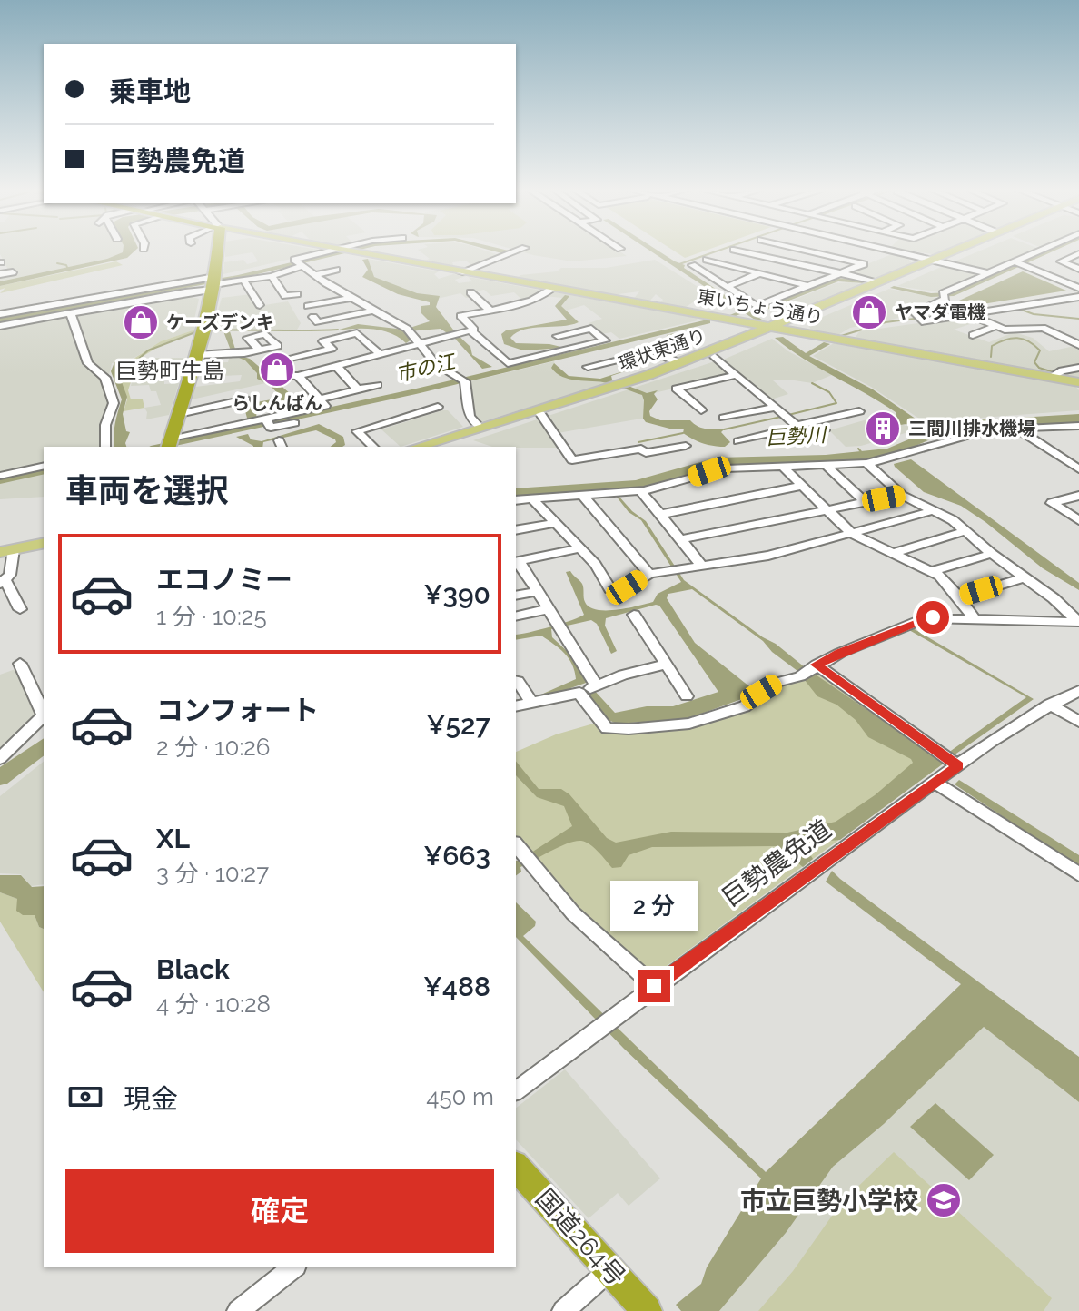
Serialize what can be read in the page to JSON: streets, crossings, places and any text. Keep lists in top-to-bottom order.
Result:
{
  "streets": {
    "highway": ["国道264号"],
    "main road": ["東いちょう通り", "環状東通り"],
    "street": ["巨勢農免道"]
  },
  "crossings": [
    ["東いちょう通り", "環状東通り"]
  ],
  "districts": ["巨勢町牛島"],
  "water": ["市の江", "巨勢川"],
  "places": {
    "shop": ["ヤマダ電機", "ケーズデンキ", "らしんばん"],
    "building": ["三間川排水機場"],
    "school or university": ["市立巨勢小学校"]
  },
  "page": {
    "banner": ["乗車地", "巨勢農免道"],
    "heading": "車両を選択",
    "list": [
      {
        "name": "エコノミー",
        "note": "1 分 · 10:25",
        "value": "¥390"
      },
      {
        "name": "コンフォート",
        "note": "2 分 · 10:26",
        "value": "¥527"
      },
      {
        "name": "XL",
        "note": "3 分 · 10:27",
        "value": "¥663"
      },
      {
        "name": "Black",
        "note": "4 分 · 10:28",
        "value": "¥488"
      }
    ],
    "bubble": "2 分",
    "pay": ["現金", "450 m"],
    "buttons": "確定"
  }
}
